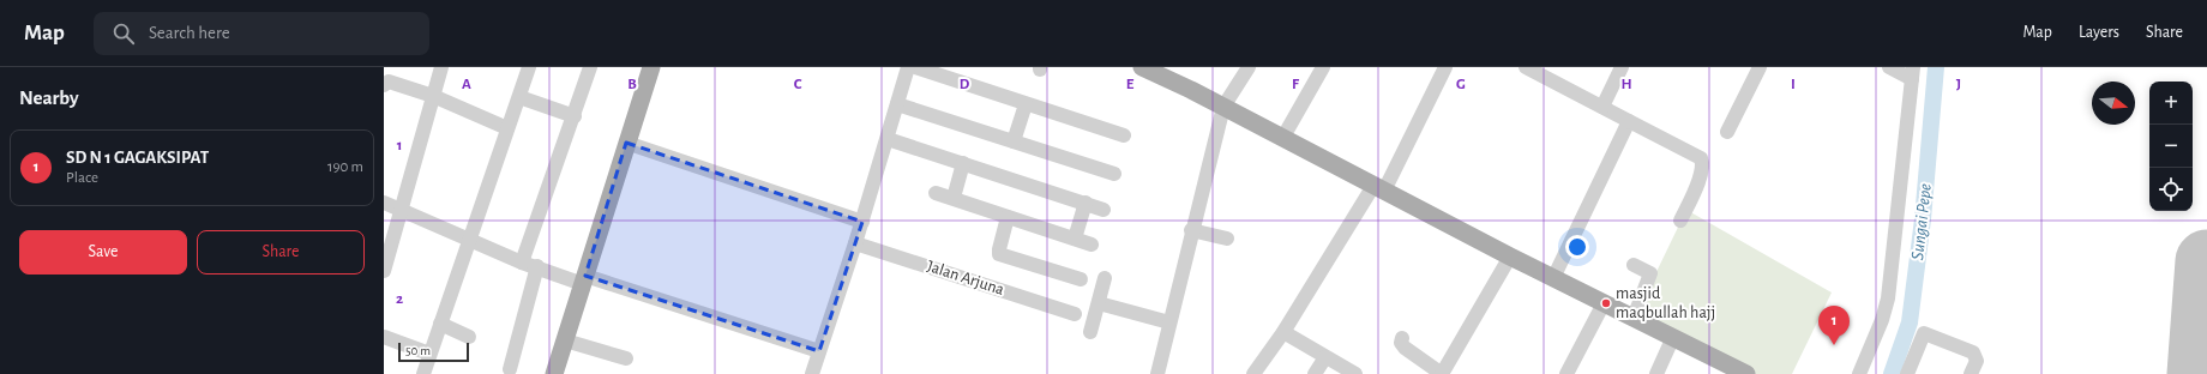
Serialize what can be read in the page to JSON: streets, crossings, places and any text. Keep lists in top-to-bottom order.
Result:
{
  "streets": {
    "street": ["Jalan Arjuna"]
  },
  "water": ["Sungai Pepe"],
  "places": ["masjid maqbullah hajj"],
  "scale_bar": "50 m",
  "north": "right",
  "page": {
    "header": "Map",
    "search": "Search here",
    "nav": ["Map", "Layers", "Share"],
    "heading": "Nearby",
    "map_buttons": ["+", "−"],
    "list": [
      {
        "mark": "1",
        "name": "SD N 1 GAGAKSIPAT",
        "note": "Place",
        "value": "190 m"
      }
    ],
    "buttons": ["Save", "Share"],
    "pins": "1",
    "scale": "50 m"
  },
  "grid": {
    "columns": [
      "A",
      "B",
      "C",
      "D",
      "E",
      "F",
      "G",
      "H",
      "I",
      "J"
    ],
    "rows": ["1", "2"]
  }
}
